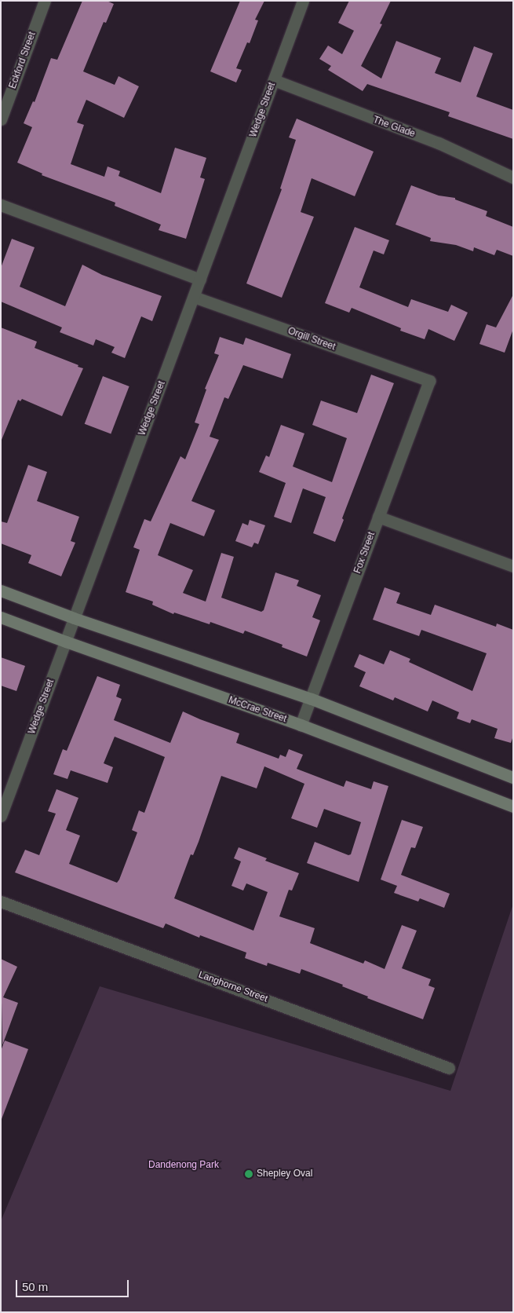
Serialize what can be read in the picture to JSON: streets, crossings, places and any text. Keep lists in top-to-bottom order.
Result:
{
  "streets": {
    "main road": ["McCrae Street"],
    "street": [
      "Eckford Street",
      "Wedge Street",
      "The Glade",
      "Orgill Street",
      "Fox Street",
      "Langhorne Street"
    ]
  },
  "crossings": [
    ["Wedge Street", "The Glade"],
    ["Wedge Street", "Orgill Street"],
    ["Wedge Street", "McCrae Street"],
    ["Orgill Street", "Fox Street"],
    ["Fox Street", "McCrae Street"]
  ],
  "parks": ["Dandenong Park"],
  "places": ["Shepley Oval"],
  "scale_bar": "50 m"
}
